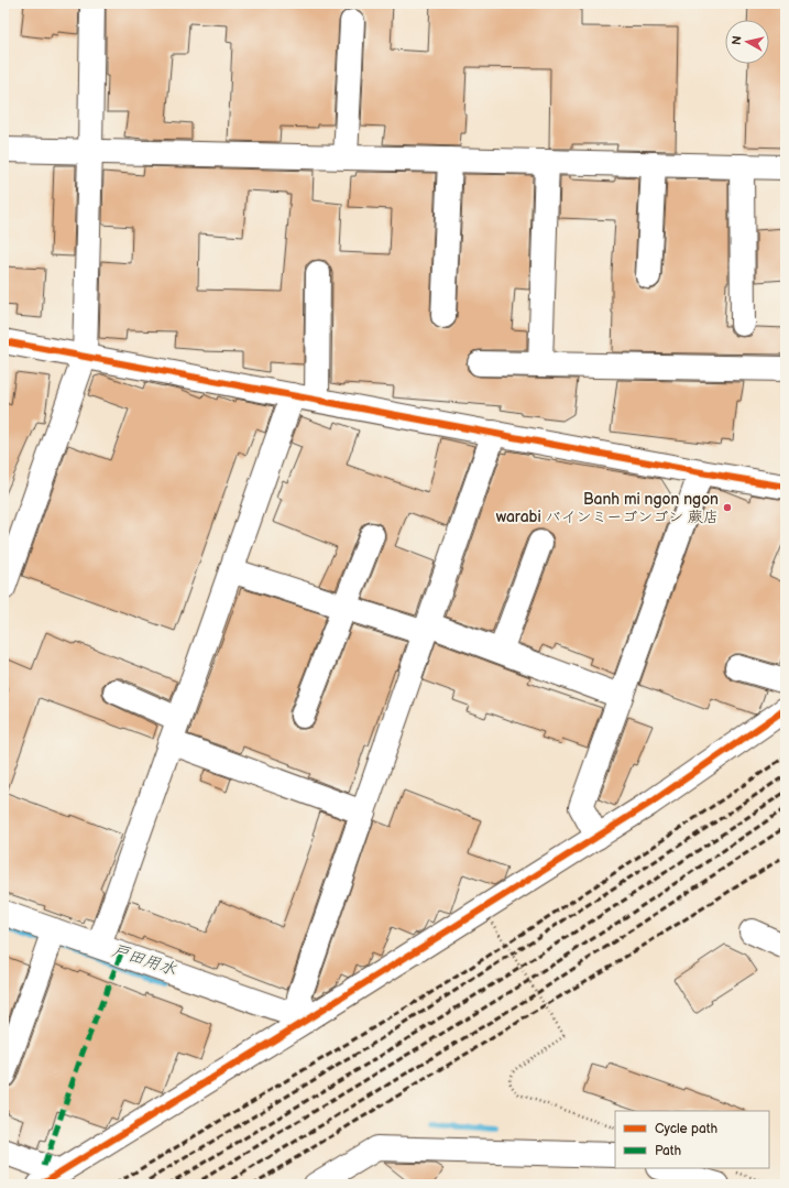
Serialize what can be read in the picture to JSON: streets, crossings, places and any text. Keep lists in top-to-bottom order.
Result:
{
  "water": ["戸田用水"],
  "places": ["Banh mi ngon ngon warabi バインミーゴンゴン 蕨店"],
  "legend": ["Cycle path", "Path"],
  "north": "left"
}
